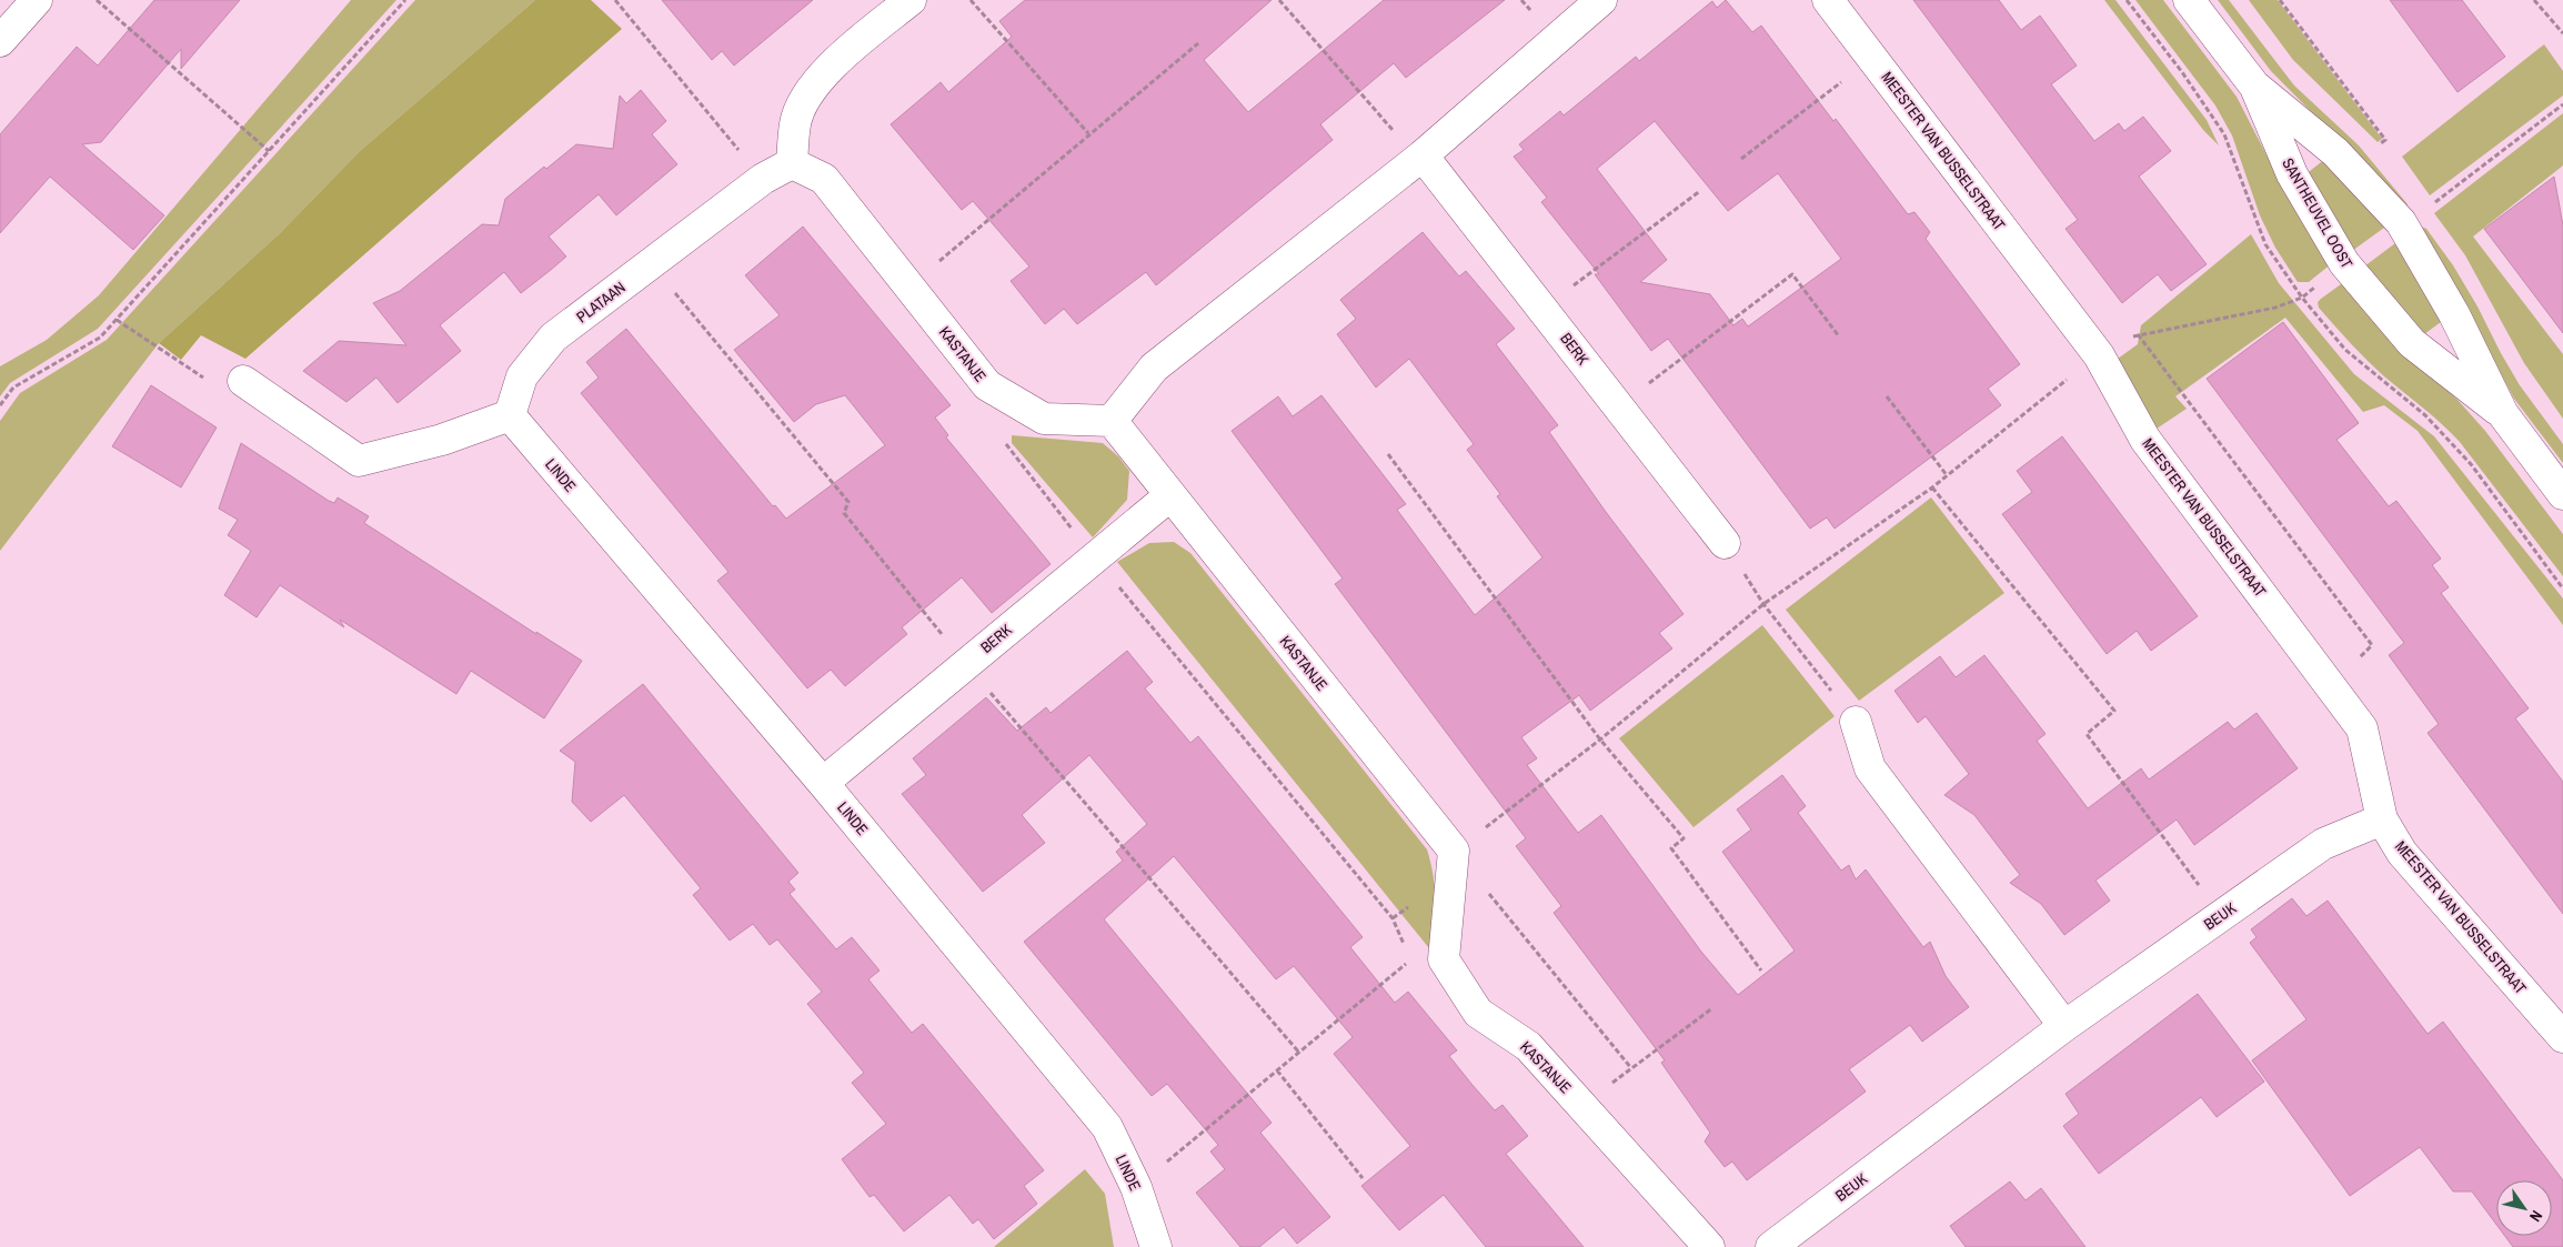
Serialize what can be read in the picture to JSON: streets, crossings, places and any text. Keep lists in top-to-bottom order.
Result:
{
  "streets": {
    "street": [
      "MEESTER VAN BUSSELSTRAAT",
      "SANTHEUVEL OOST",
      "PLATAAN",
      "BERK",
      "KASTANJE",
      "LINDE",
      "BEUK"
    ]
  },
  "crossings": [
    ["MEESTER VAN BUSSELSTRAAT", "BEUK"],
    ["PLATAAN", "KASTANJE"],
    ["PLATAAN", "LINDE"],
    ["BERK", "KASTANJE"],
    ["BERK", "LINDE"]
  ],
  "north": "bottom right"
}
